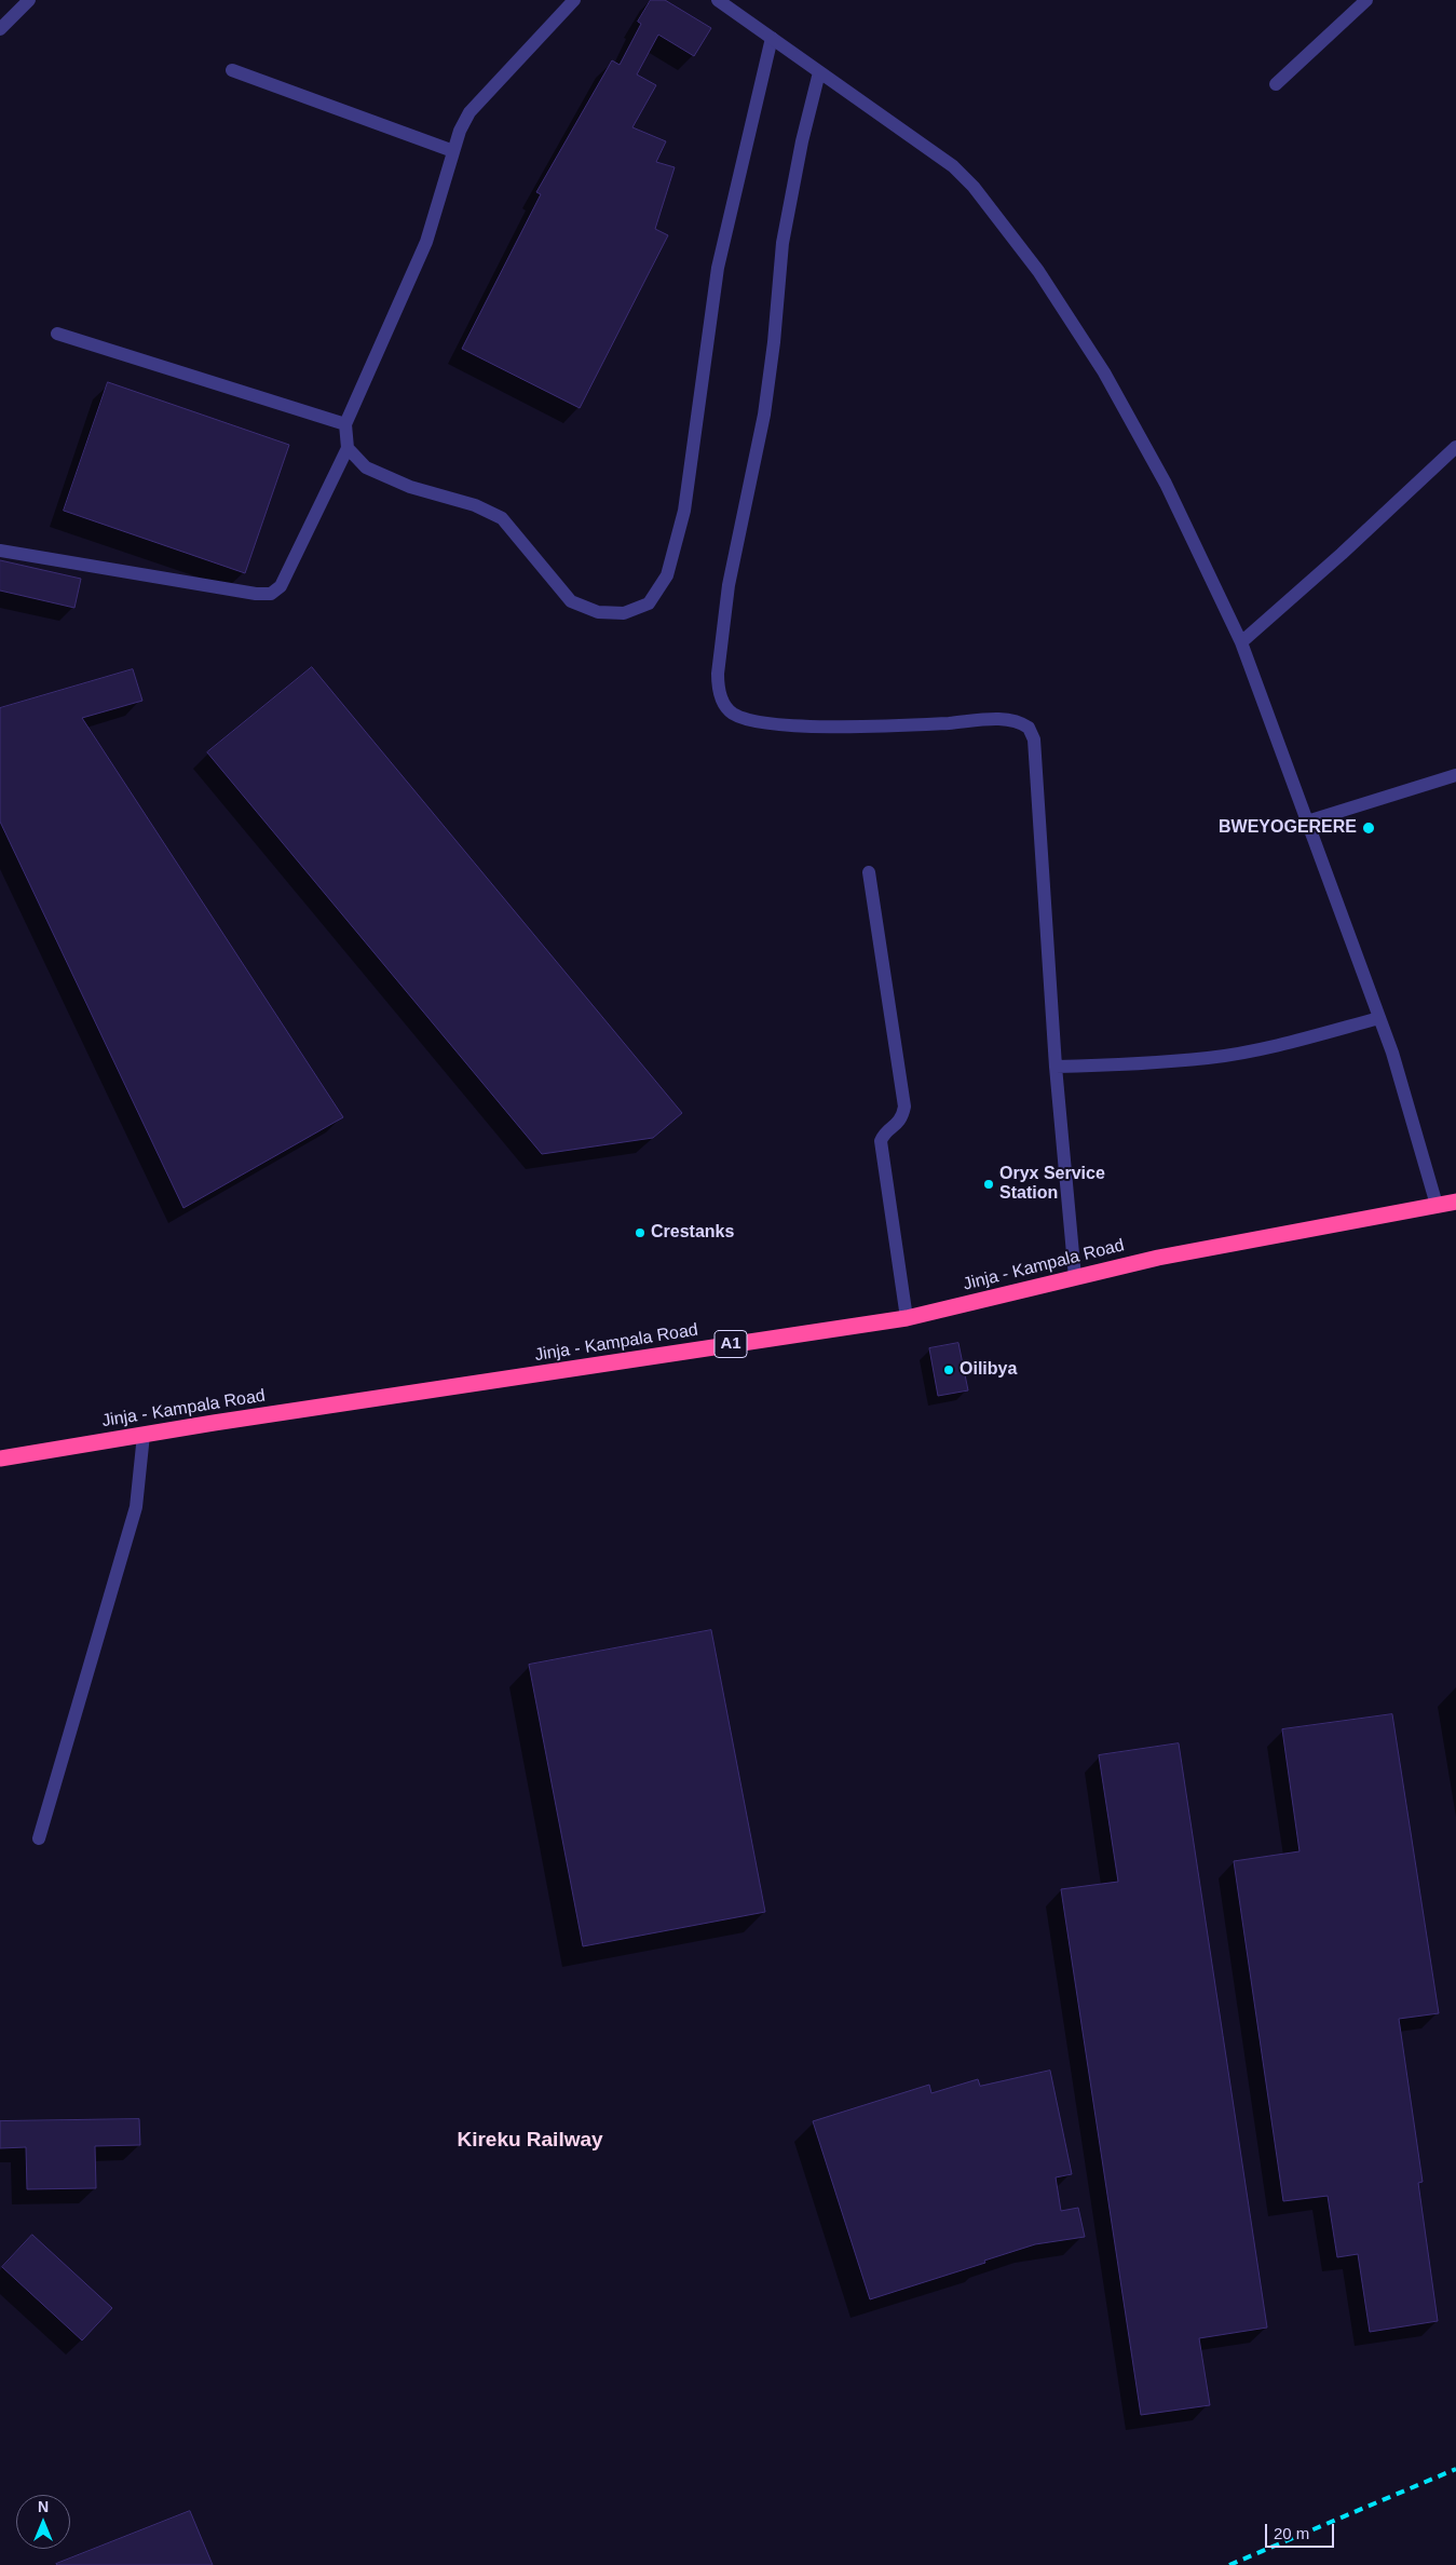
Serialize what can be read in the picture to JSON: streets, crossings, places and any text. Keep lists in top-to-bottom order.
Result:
{
  "streets": {
    "highway": ["Jinja - Kampala Road", "A1"]
  },
  "districts": ["Kireku Railway"],
  "places": [
    "BWEYOGERERE",
    "Oryx Service Station",
    "Crestanks",
    "Oilibya"
  ],
  "scale_bar": "20 m",
  "north": "top"
}
